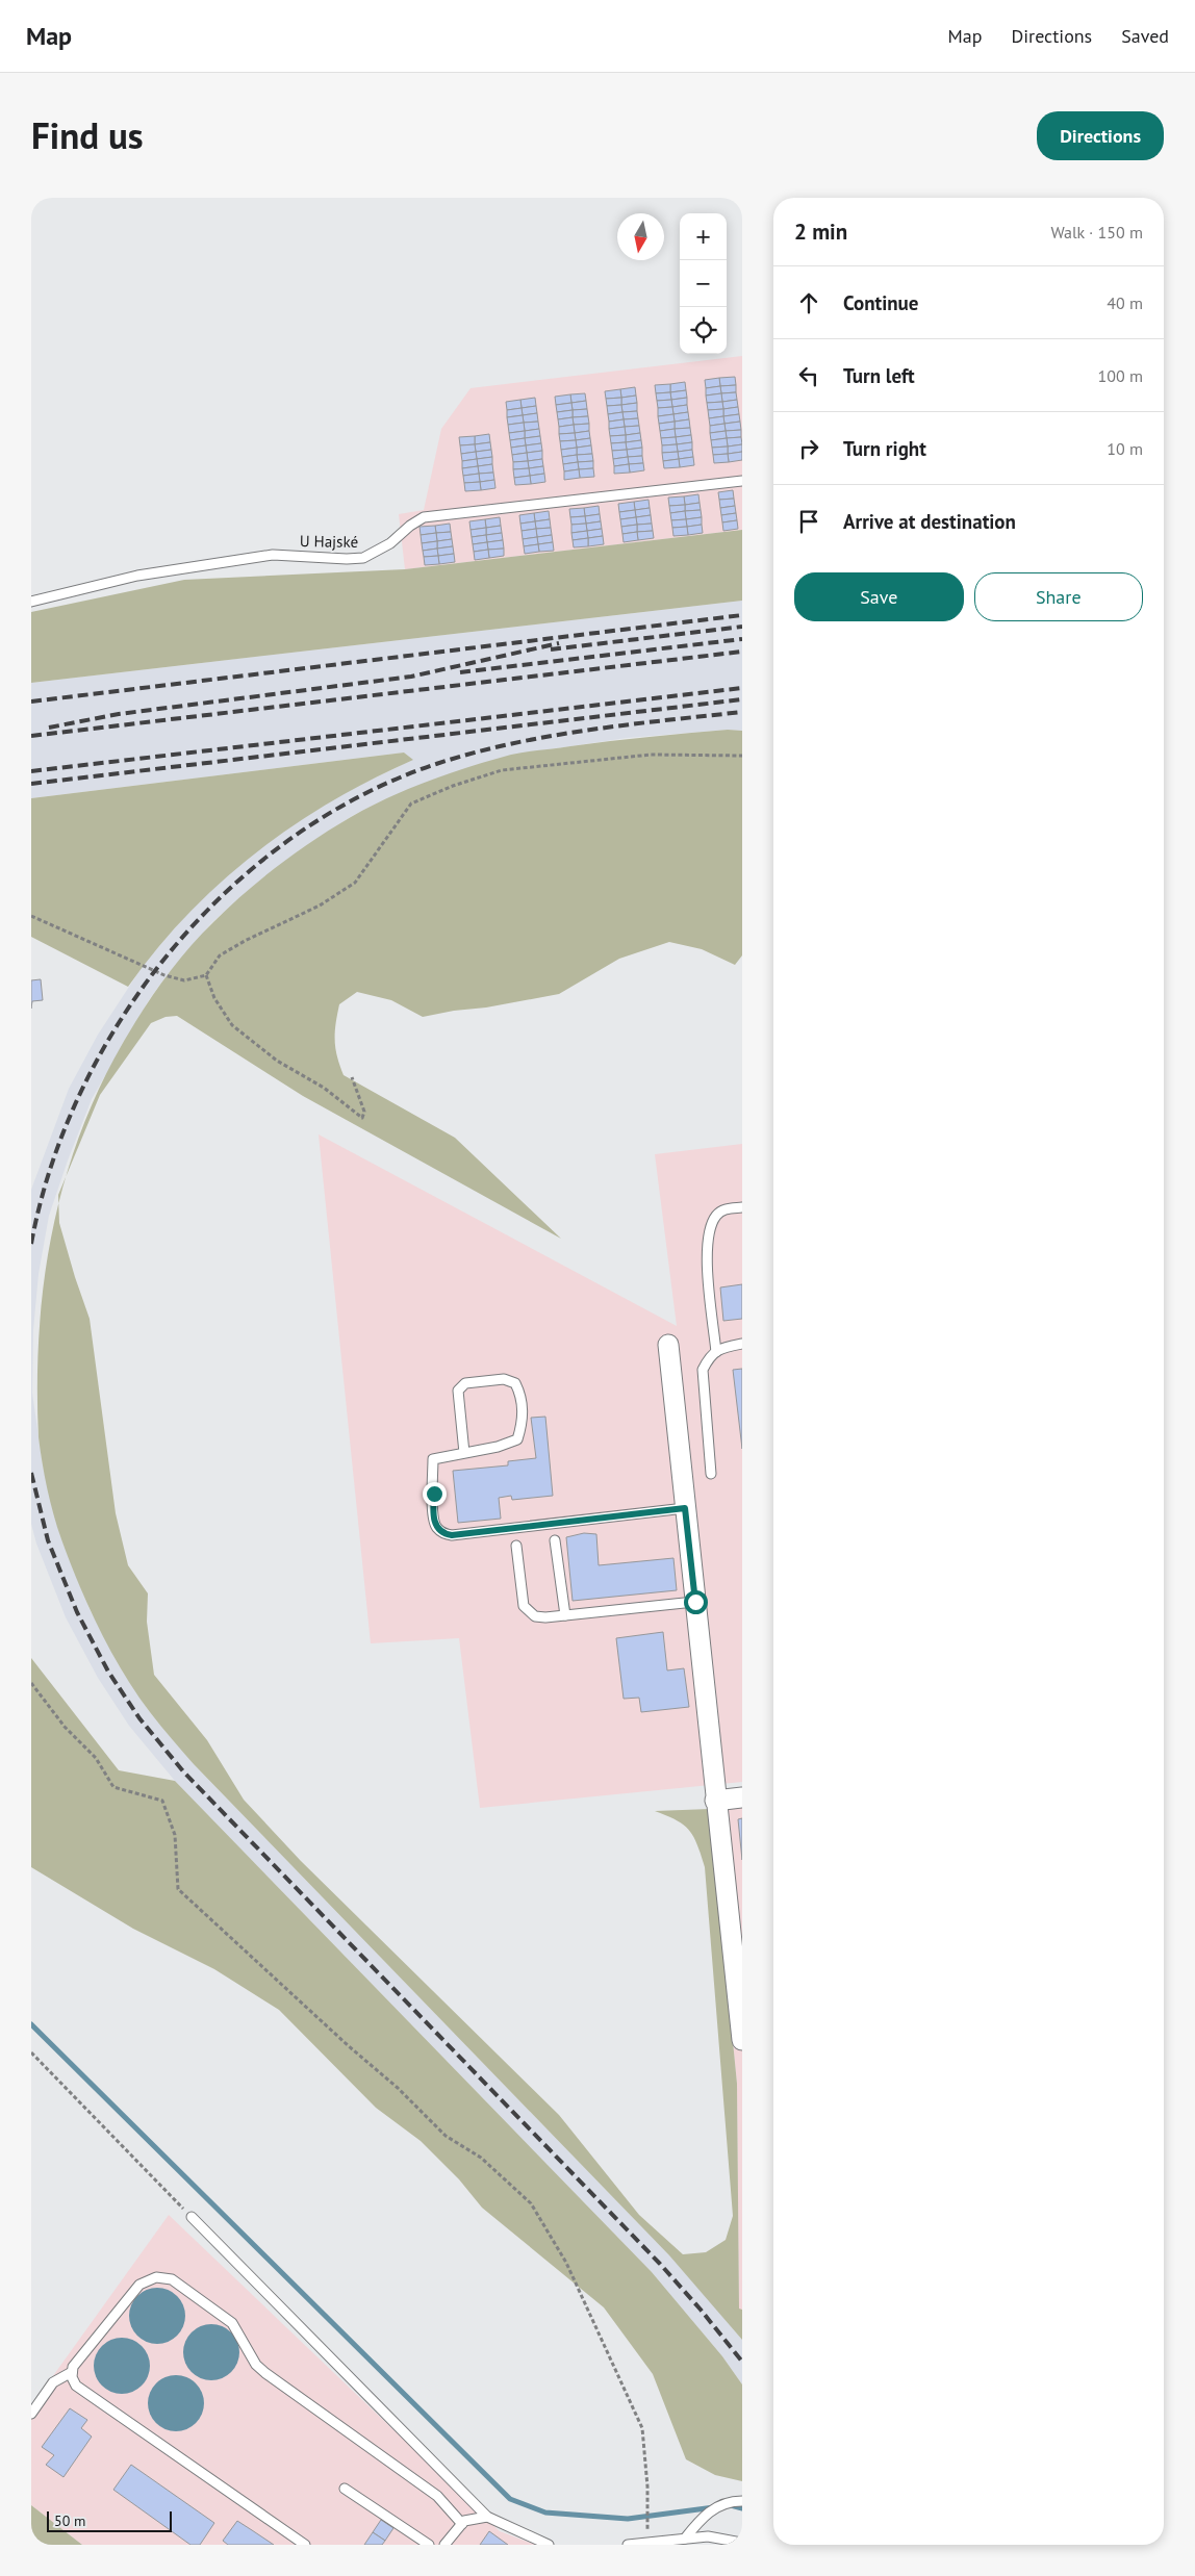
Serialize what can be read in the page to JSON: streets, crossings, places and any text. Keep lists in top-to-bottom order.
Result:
{
  "streets": {
    "lane": ["U Hajské"]
  },
  "scale_bar": "50 m",
  "north": "bottom",
  "page": {
    "header": "Map",
    "nav": ["Map", "Directions", "Saved"],
    "title": "Find us",
    "buttons": [
      "Directions",
      ["Save", "Share"]
    ],
    "heading": ["2 min", "Walk · 150 m"],
    "map_buttons": ["+", "−"],
    "list": [
      ["Continue", "40 m"],
      ["Turn left", "100 m"],
      ["Turn right", "10 m"],
      "Arrive at destination"
    ],
    "scale": "50 m"
  }
}
